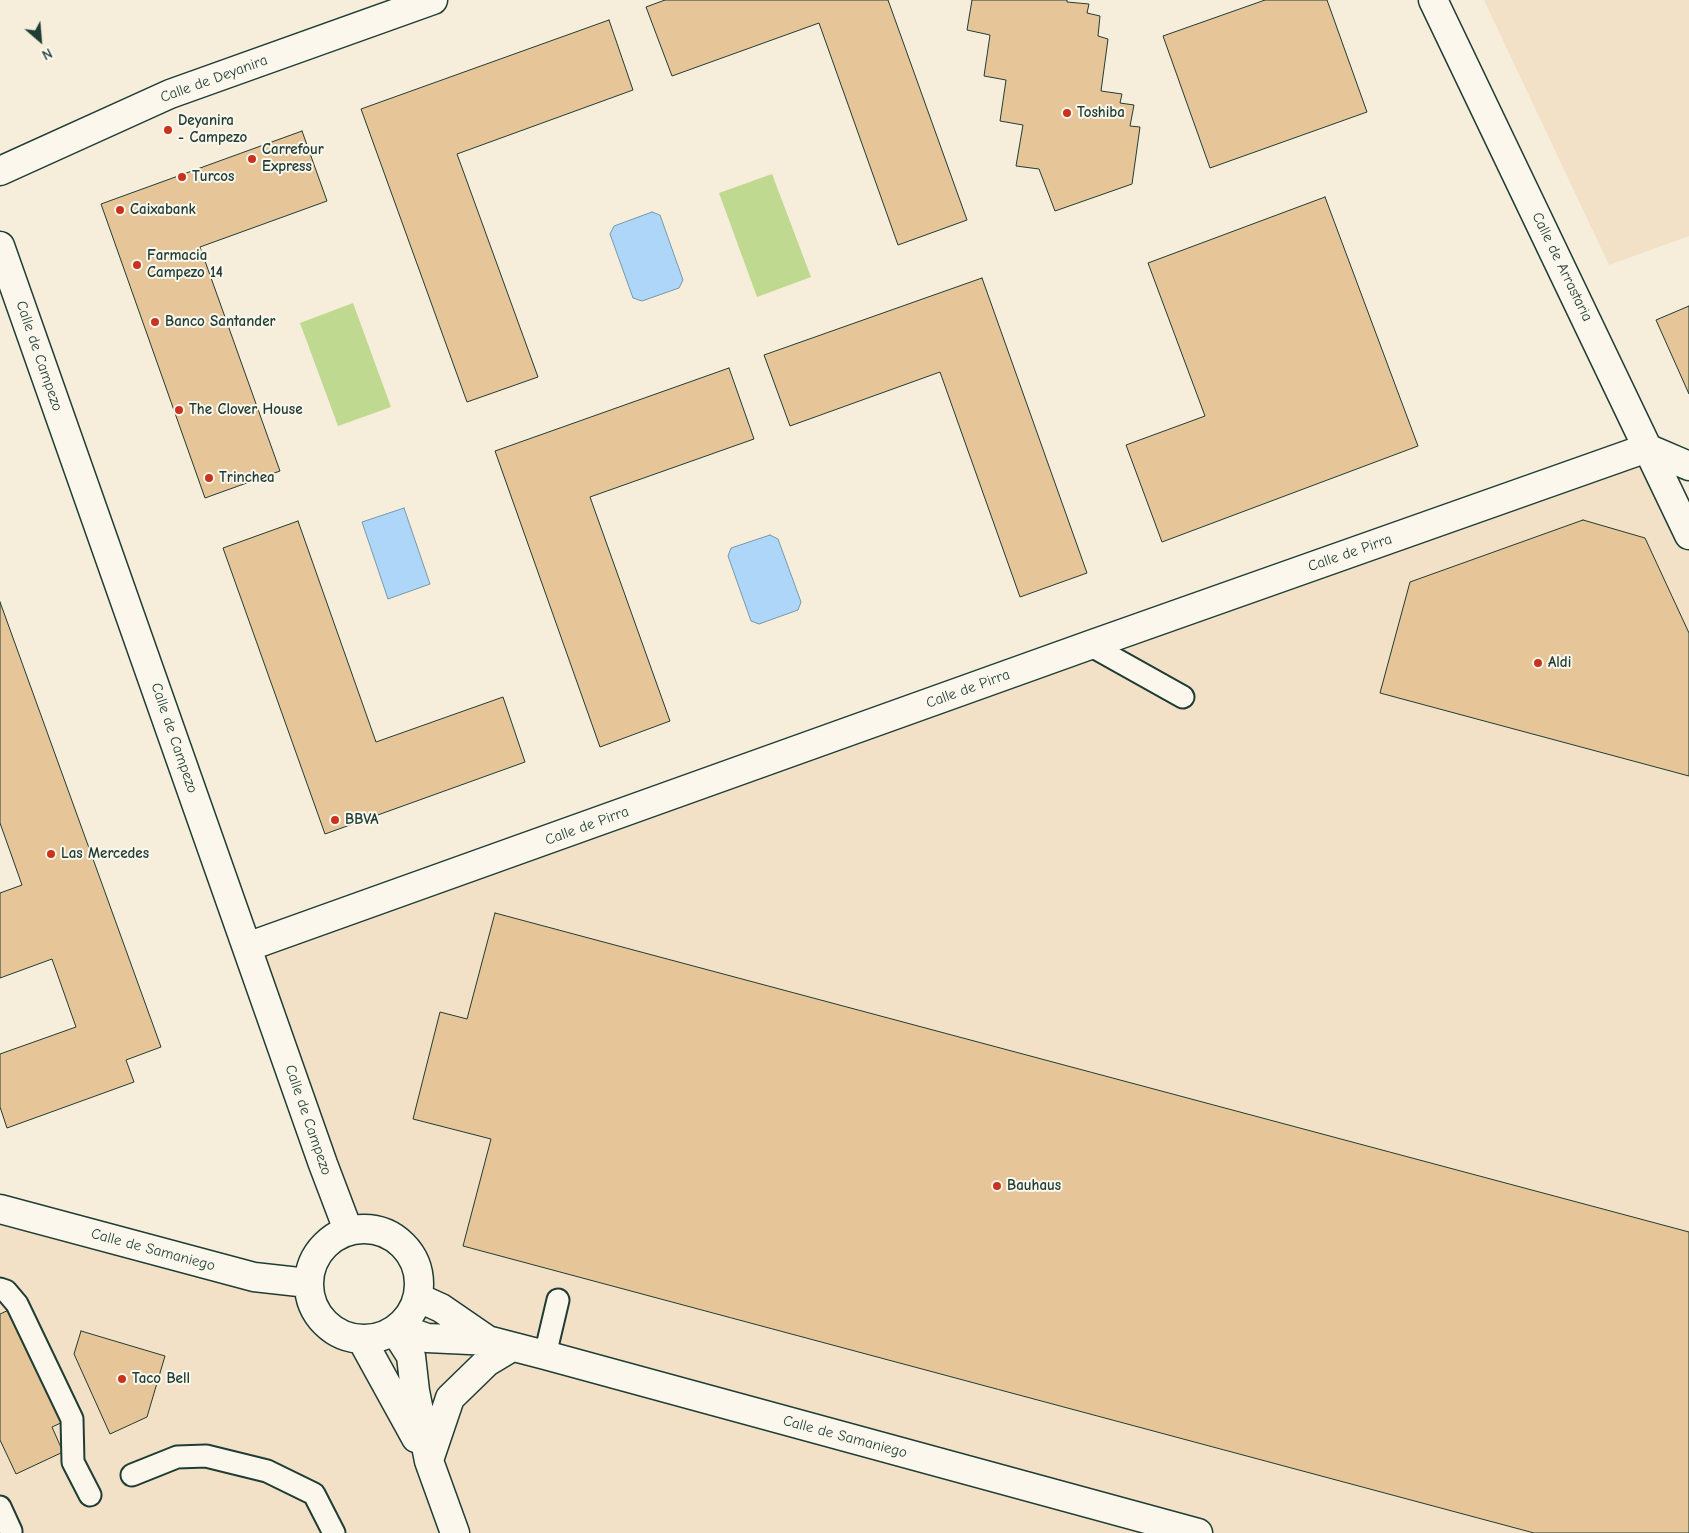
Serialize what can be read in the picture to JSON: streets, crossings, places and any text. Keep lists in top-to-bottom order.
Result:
{
  "streets": {
    "street": [
      "Calle de Deyanira",
      "Calle de Arrastaria",
      "Calle de Campezo",
      "Calle de Pirra",
      "Calle de Samaniego"
    ]
  },
  "crossings": [
    ["Calle de Arrastaria", "Calle de Pirra"],
    ["Calle de Campezo", "Calle de Pirra"],
    ["Calle de Campezo", "Calle de Samaniego"]
  ],
  "places": [
    "Toshiba",
    "Deyanira - Campezo",
    "Carrefour Express",
    "Turcos",
    "Caixabank",
    "Farmacia Campezo 14",
    "Banco Santander",
    "The Clover House",
    "Trinchea",
    "Aldi",
    "BBVA",
    "Las Mercedes",
    "Bauhaus",
    "Taco Bell"
  ],
  "north": "bottom right"
}
